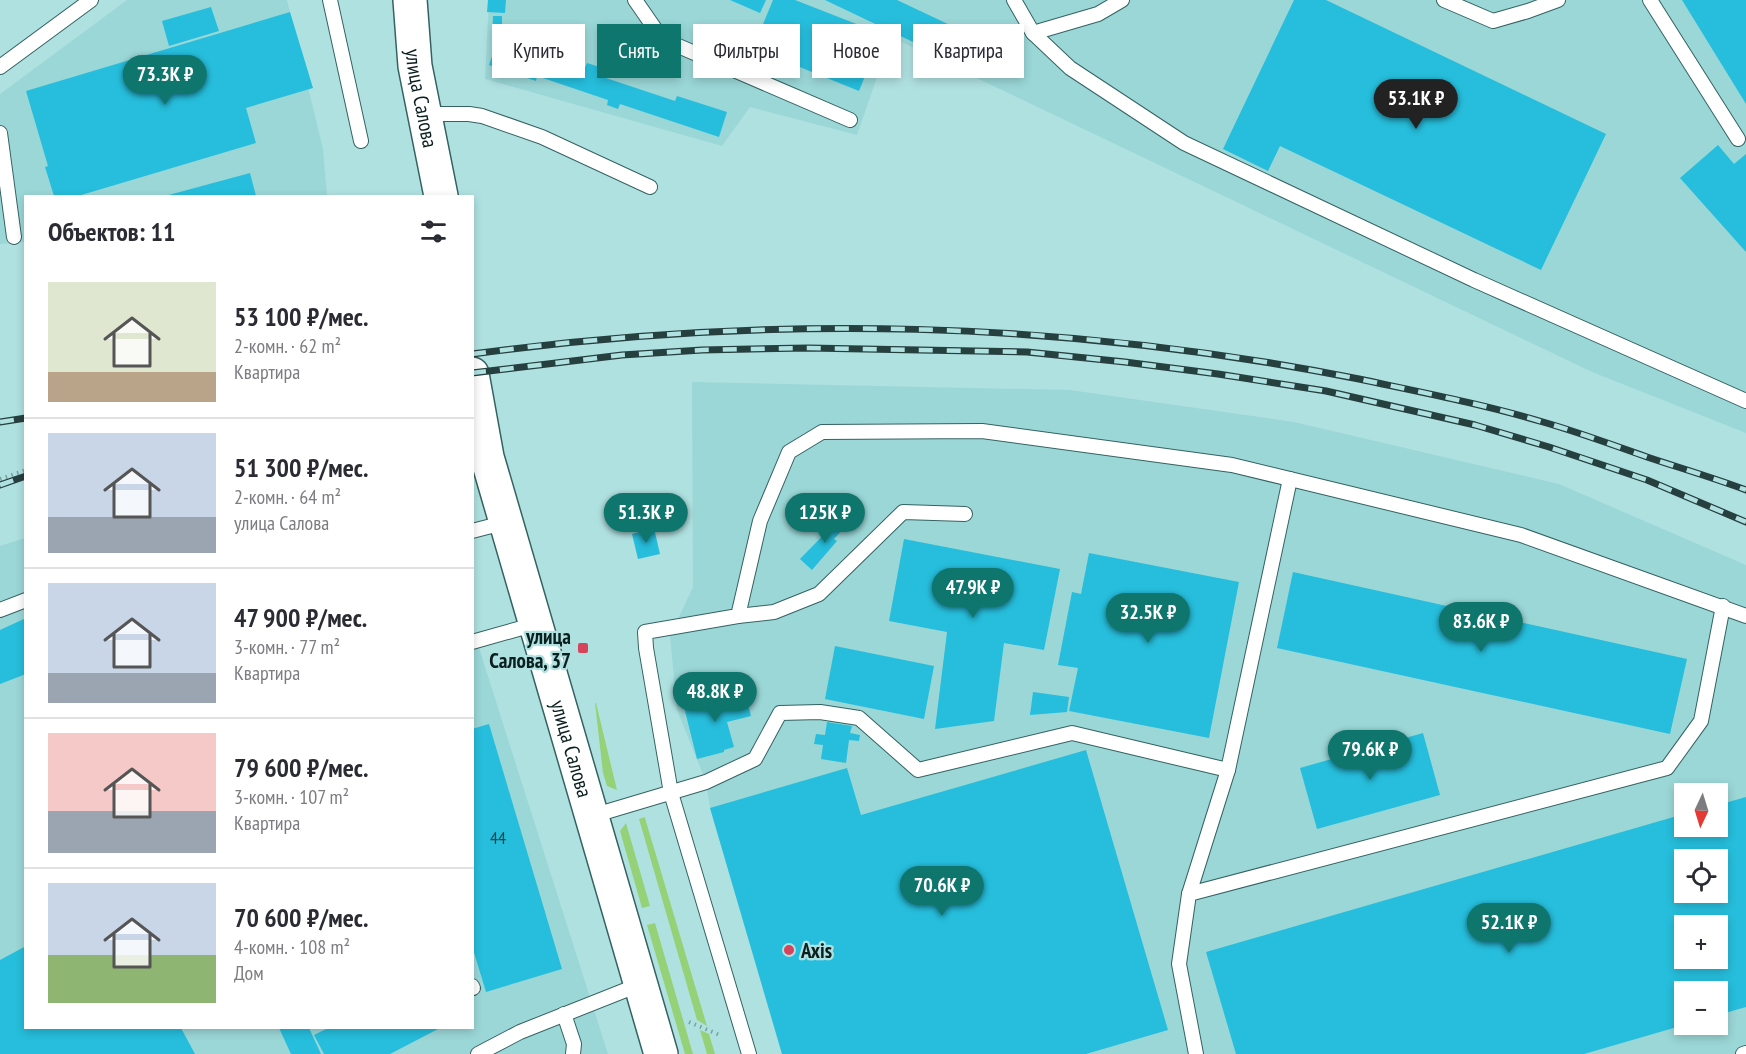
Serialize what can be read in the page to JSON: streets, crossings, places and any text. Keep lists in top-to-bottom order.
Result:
{
  "streets": {
    "street": ["улица Салова"]
  },
  "places": {
    "transit": ["улица Салова, 37"],
    "other": ["Axis"]
  },
  "house_numbers": ["44"],
  "north": "bottom",
  "page": {
    "chip": [
      "Купить",
      "Снять",
      "Фильтры",
      "Новое",
      "Квартира"
    ],
    "price": [
      "73.3K ₽",
      "53.1K ₽",
      "51.3K ₽",
      "125K ₽",
      "47.9K ₽",
      "32.5K ₽",
      "83.6K ₽",
      "48.8K ₽",
      "79.6K ₽",
      "70.6K ₽",
      "52.1K ₽"
    ],
    "heading": "Объектов: 11",
    "list": [
      {
        "name": "53 100 ₽/мес.",
        "note": "2-комн. · 62 m² · Квартира"
      },
      {
        "name": "51 300 ₽/мес.",
        "note": "2-комн. · 64 m² · улица Салова"
      },
      {
        "name": "47 900 ₽/мес.",
        "note": "3-комн. · 77 m² · Квартира"
      },
      {
        "name": "79 600 ₽/мес.",
        "note": "3-комн. · 107 m² · Квартира"
      },
      {
        "name": "70 600 ₽/мес.",
        "note": "4-комн. · 108 m² · Дом"
      }
    ],
    "map_buttons": ["+", "−"]
  }
}
